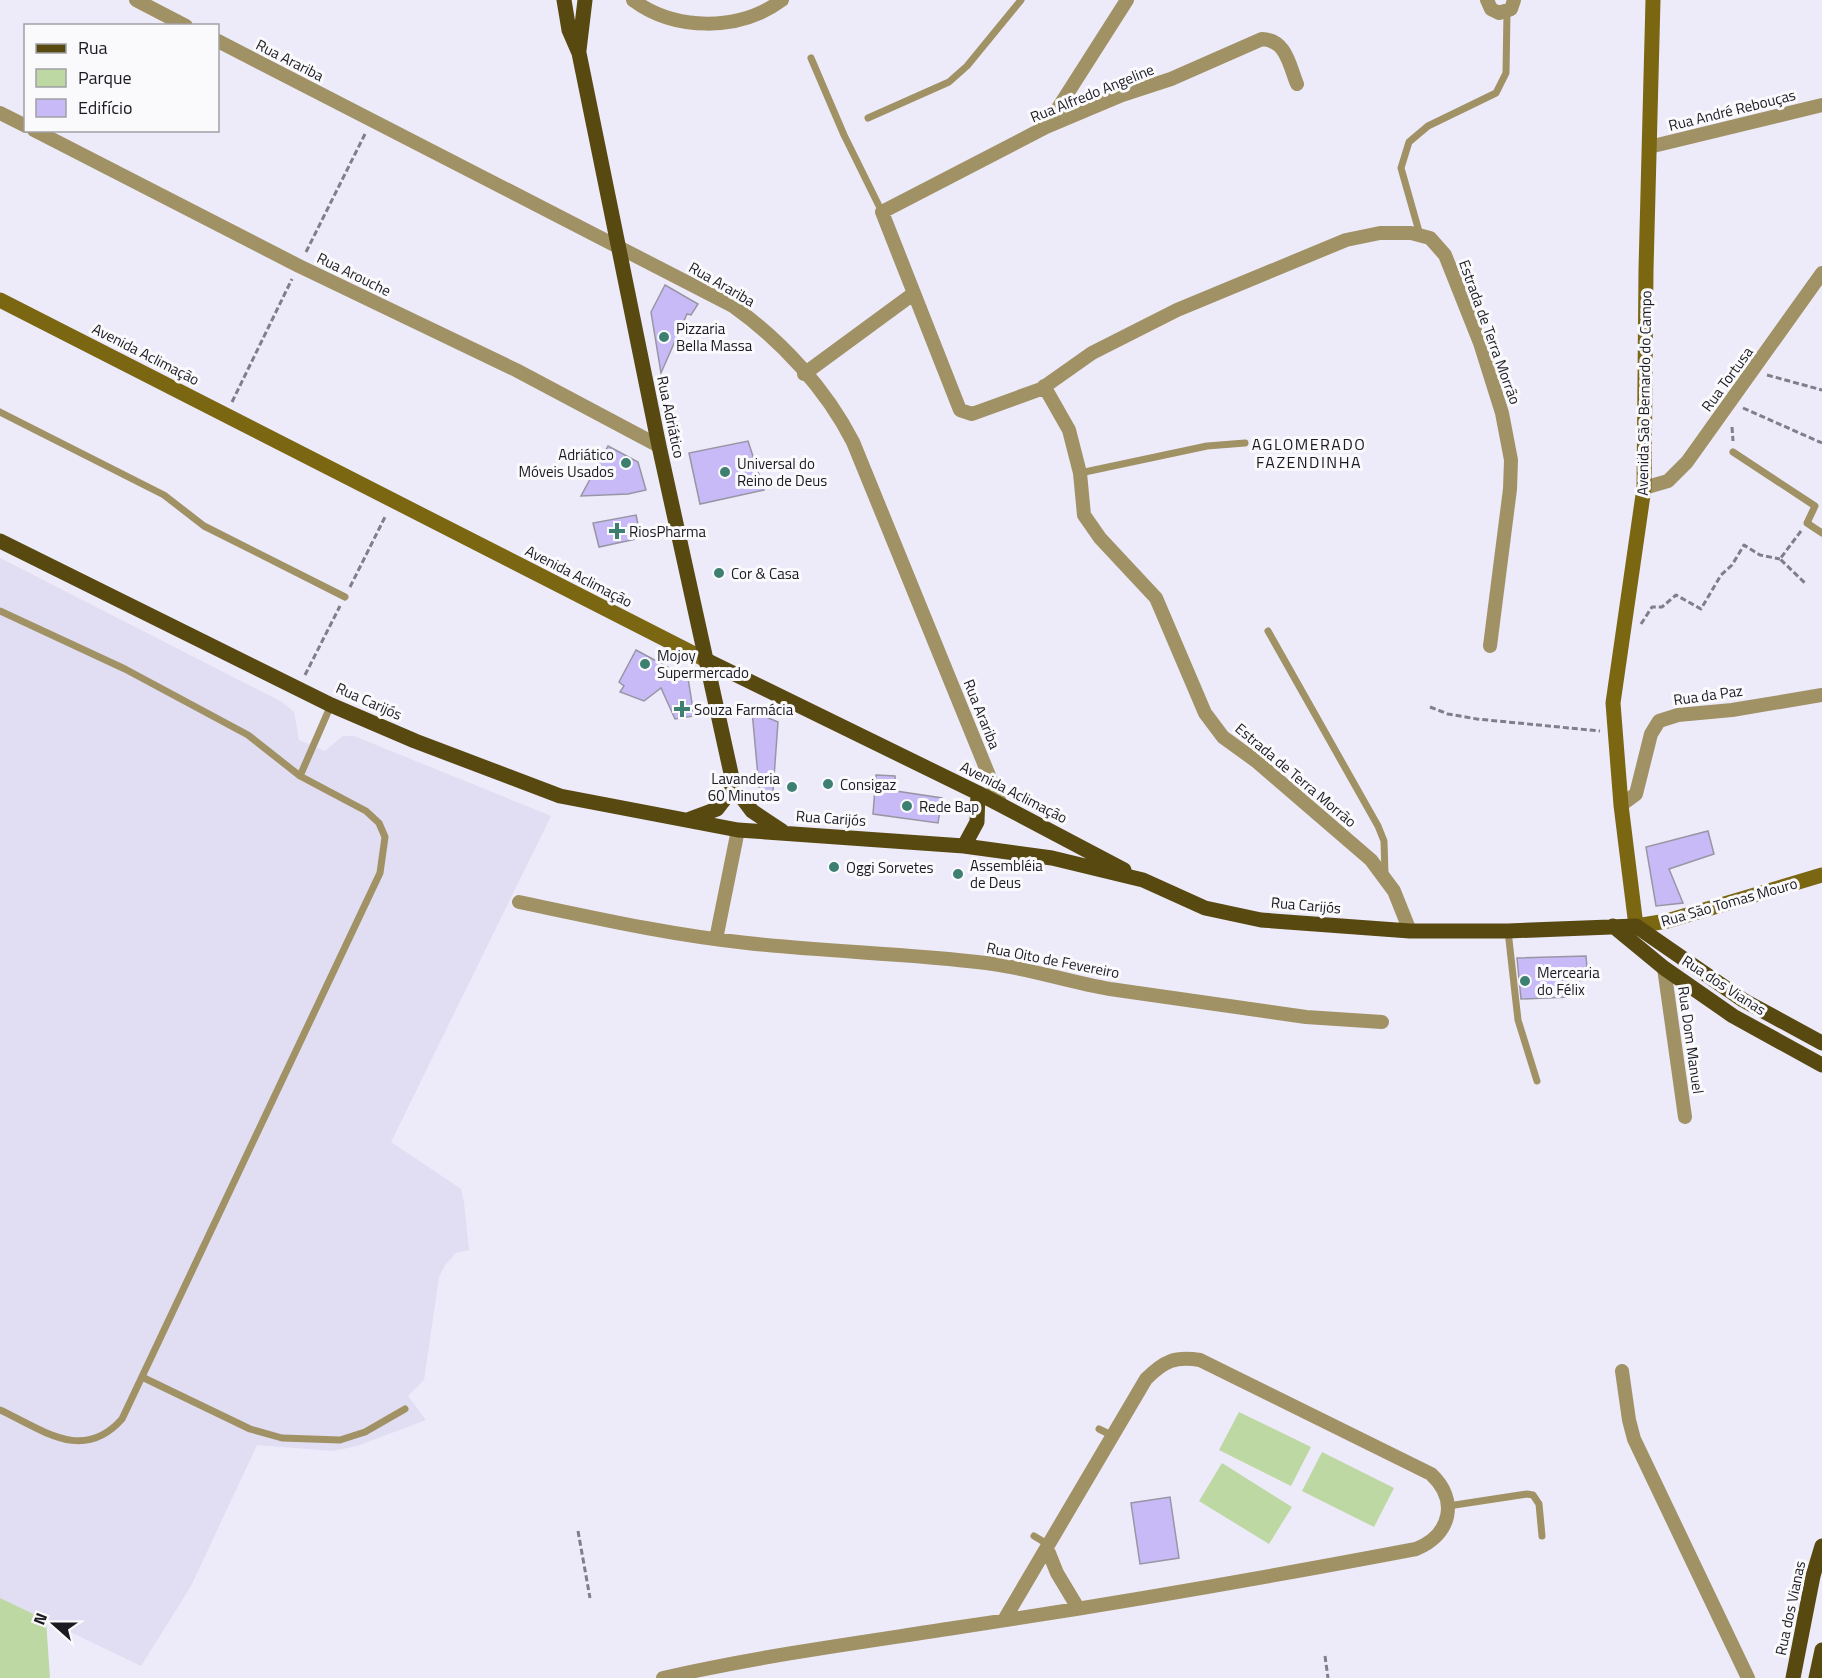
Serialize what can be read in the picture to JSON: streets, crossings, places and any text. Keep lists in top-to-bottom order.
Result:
{
  "streets": {
    "main road": [
      "Avenida Aclimação",
      "Rua Adriático",
      "Rua Carijós",
      "Rua dos Vianas"
    ],
    "street": [
      "Rua Arariba",
      "Rua Alfredo Angeline",
      "Rua André Rebouças",
      "Rua Arouche",
      "Estrada de Terra Morrão",
      "Rua Tortusa",
      "Avenida São Bernardo do Campo",
      "Rua da Paz",
      "Rua São Tomas Mouro",
      "Rua Oito de Fevereiro",
      "Rua Dom Manuel"
    ]
  },
  "crossings": [
    ["Rua Arariba", "Avenida Aclimação"],
    ["Rua Arariba", "Rua Adriático"],
    ["Rua André Rebouças", "Avenida São Bernardo do Campo"],
    ["Rua Arouche", "Rua Adriático"],
    ["Estrada de Terra Morrão", "Rua Carijós"],
    ["Avenida Aclimação", "Rua Adriático"],
    ["Avenida Aclimação", "Rua Carijós"],
    ["Rua Tortusa", "Avenida São Bernardo do Campo"],
    ["Avenida São Bernardo do Campo", "Rua da Paz"],
    ["Avenida São Bernardo do Campo", "Rua Carijós"],
    ["Avenida São Bernardo do Campo", "Rua São Tomas Mouro"],
    ["Avenida São Bernardo do Campo", "Rua dos Vianas"],
    ["Rua Adriático", "Rua Carijós"],
    ["Rua Carijós", "Rua São Tomas Mouro"],
    ["Rua Carijós", "Rua dos Vianas"],
    ["Rua São Tomas Mouro", "Rua dos Vianas"],
    ["Rua dos Vianas", "Rua Dom Manuel"]
  ],
  "districts": ["AGLOMERADO FAZENDINHA"],
  "places": {
    "other": [
      "Pizzaria Bella Massa",
      "Adriático Móveis Usados",
      "Universal do Reino de Deus",
      "Cor & Casa",
      "Mojoy Supermercado",
      "Consigaz",
      "Lavanderia 60 Minutos",
      "Rede Bap",
      "Oggi Sorvetes",
      "Assembléia de Deus",
      "Mercearia do Félix"
    ],
    "health": ["RiosPharma", "Souza Farmácia"]
  },
  "legend": ["Rua", "Parque", "Edifício"],
  "north": "left"
}
